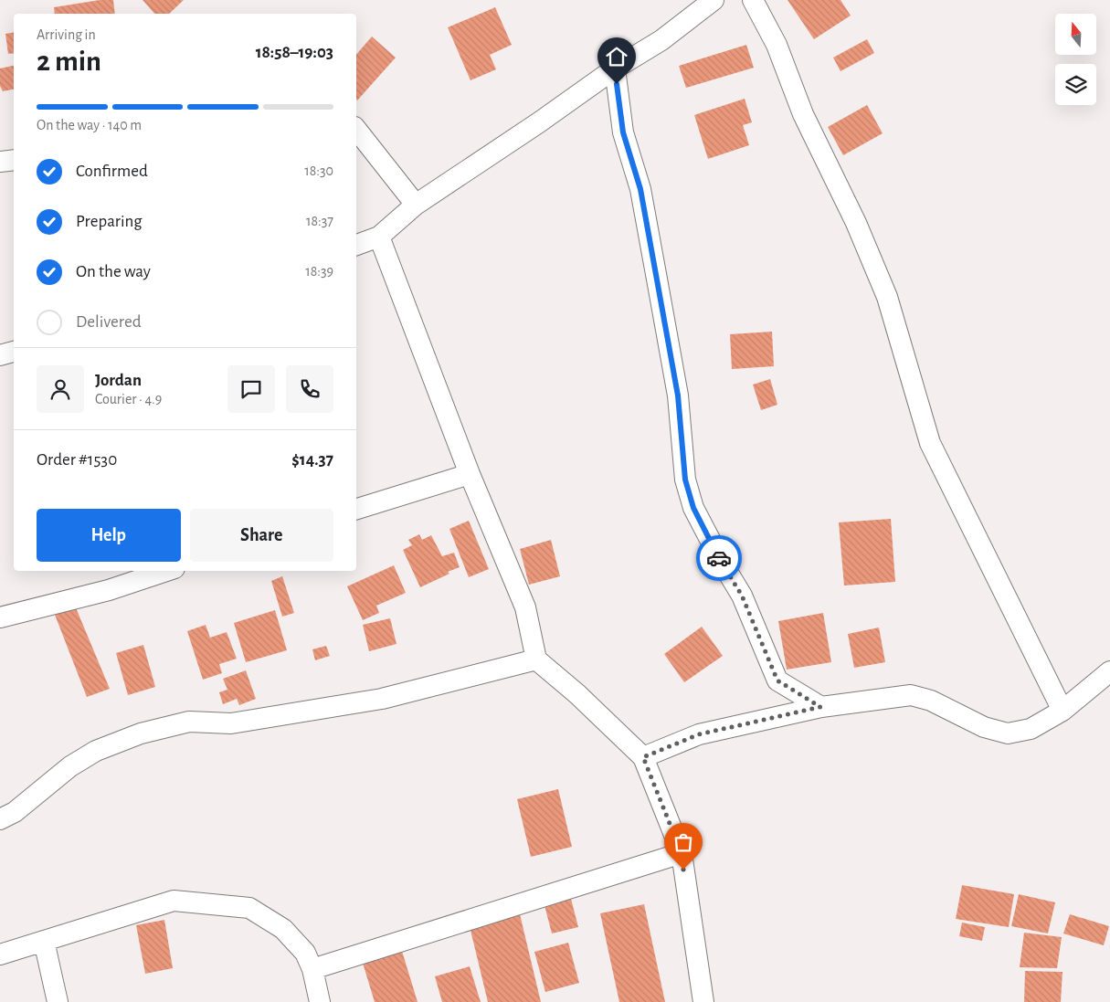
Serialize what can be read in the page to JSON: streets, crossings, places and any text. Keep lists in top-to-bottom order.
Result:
{
  "north": "top",
  "page": {
    "heading": ["2 min", "Arriving in", "18:58–19:03"],
    "panel": [
      "Jordan",
      "Courier · 4.9",
      "Order #1530",
      "$14.37"
    ],
    "bar": "On the way · 140 m",
    "list": [
      ["Confirmed", "18:30"],
      ["Preparing", "18:37"],
      ["On the way", "18:39"],
      "Delivered"
    ],
    "buttons": ["Help", "Share"]
  }
}
